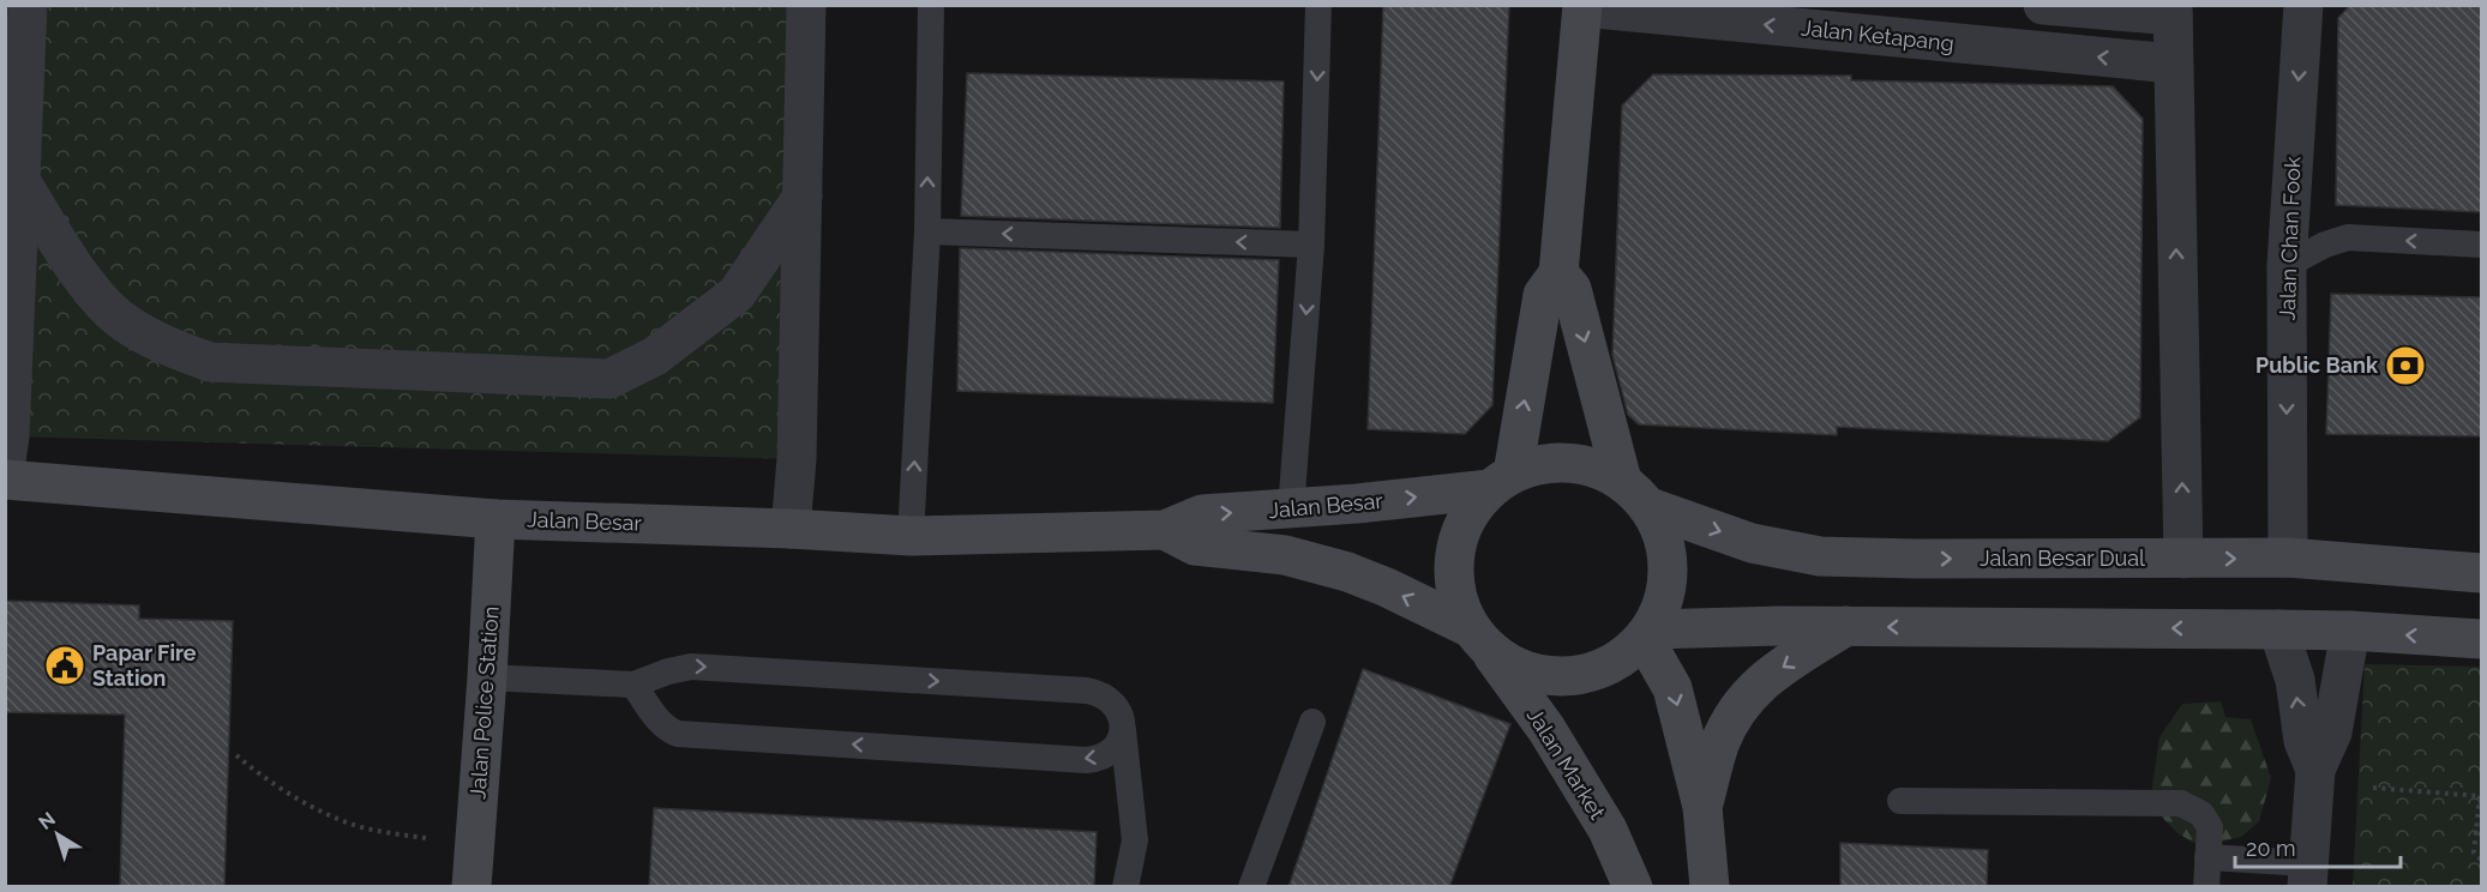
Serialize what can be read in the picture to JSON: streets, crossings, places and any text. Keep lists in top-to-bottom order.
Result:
{
  "streets": {
    "main road": [
      "Jalan Besar",
      "Jalan Besar Dual",
      "Jalan Police Station",
      "Jalan Market"
    ],
    "street": ["Jalan Ketapang", "Jalan Chan Fook"]
  },
  "crossings": [
    ["Jalan Chan Fook", "Jalan Besar Dual"],
    ["Jalan Besar", "Jalan Besar Dual"],
    ["Jalan Besar", "Jalan Police Station"],
    ["Jalan Besar", "Jalan Market"],
    ["Jalan Besar Dual", "Jalan Market"]
  ],
  "one_way": ["Jalan Ketapang"],
  "places": {
    "bank": ["Public Bank"],
    "public building": ["Papar Fire Station"]
  },
  "scale_bar": "20 m",
  "north": "top left"
}
